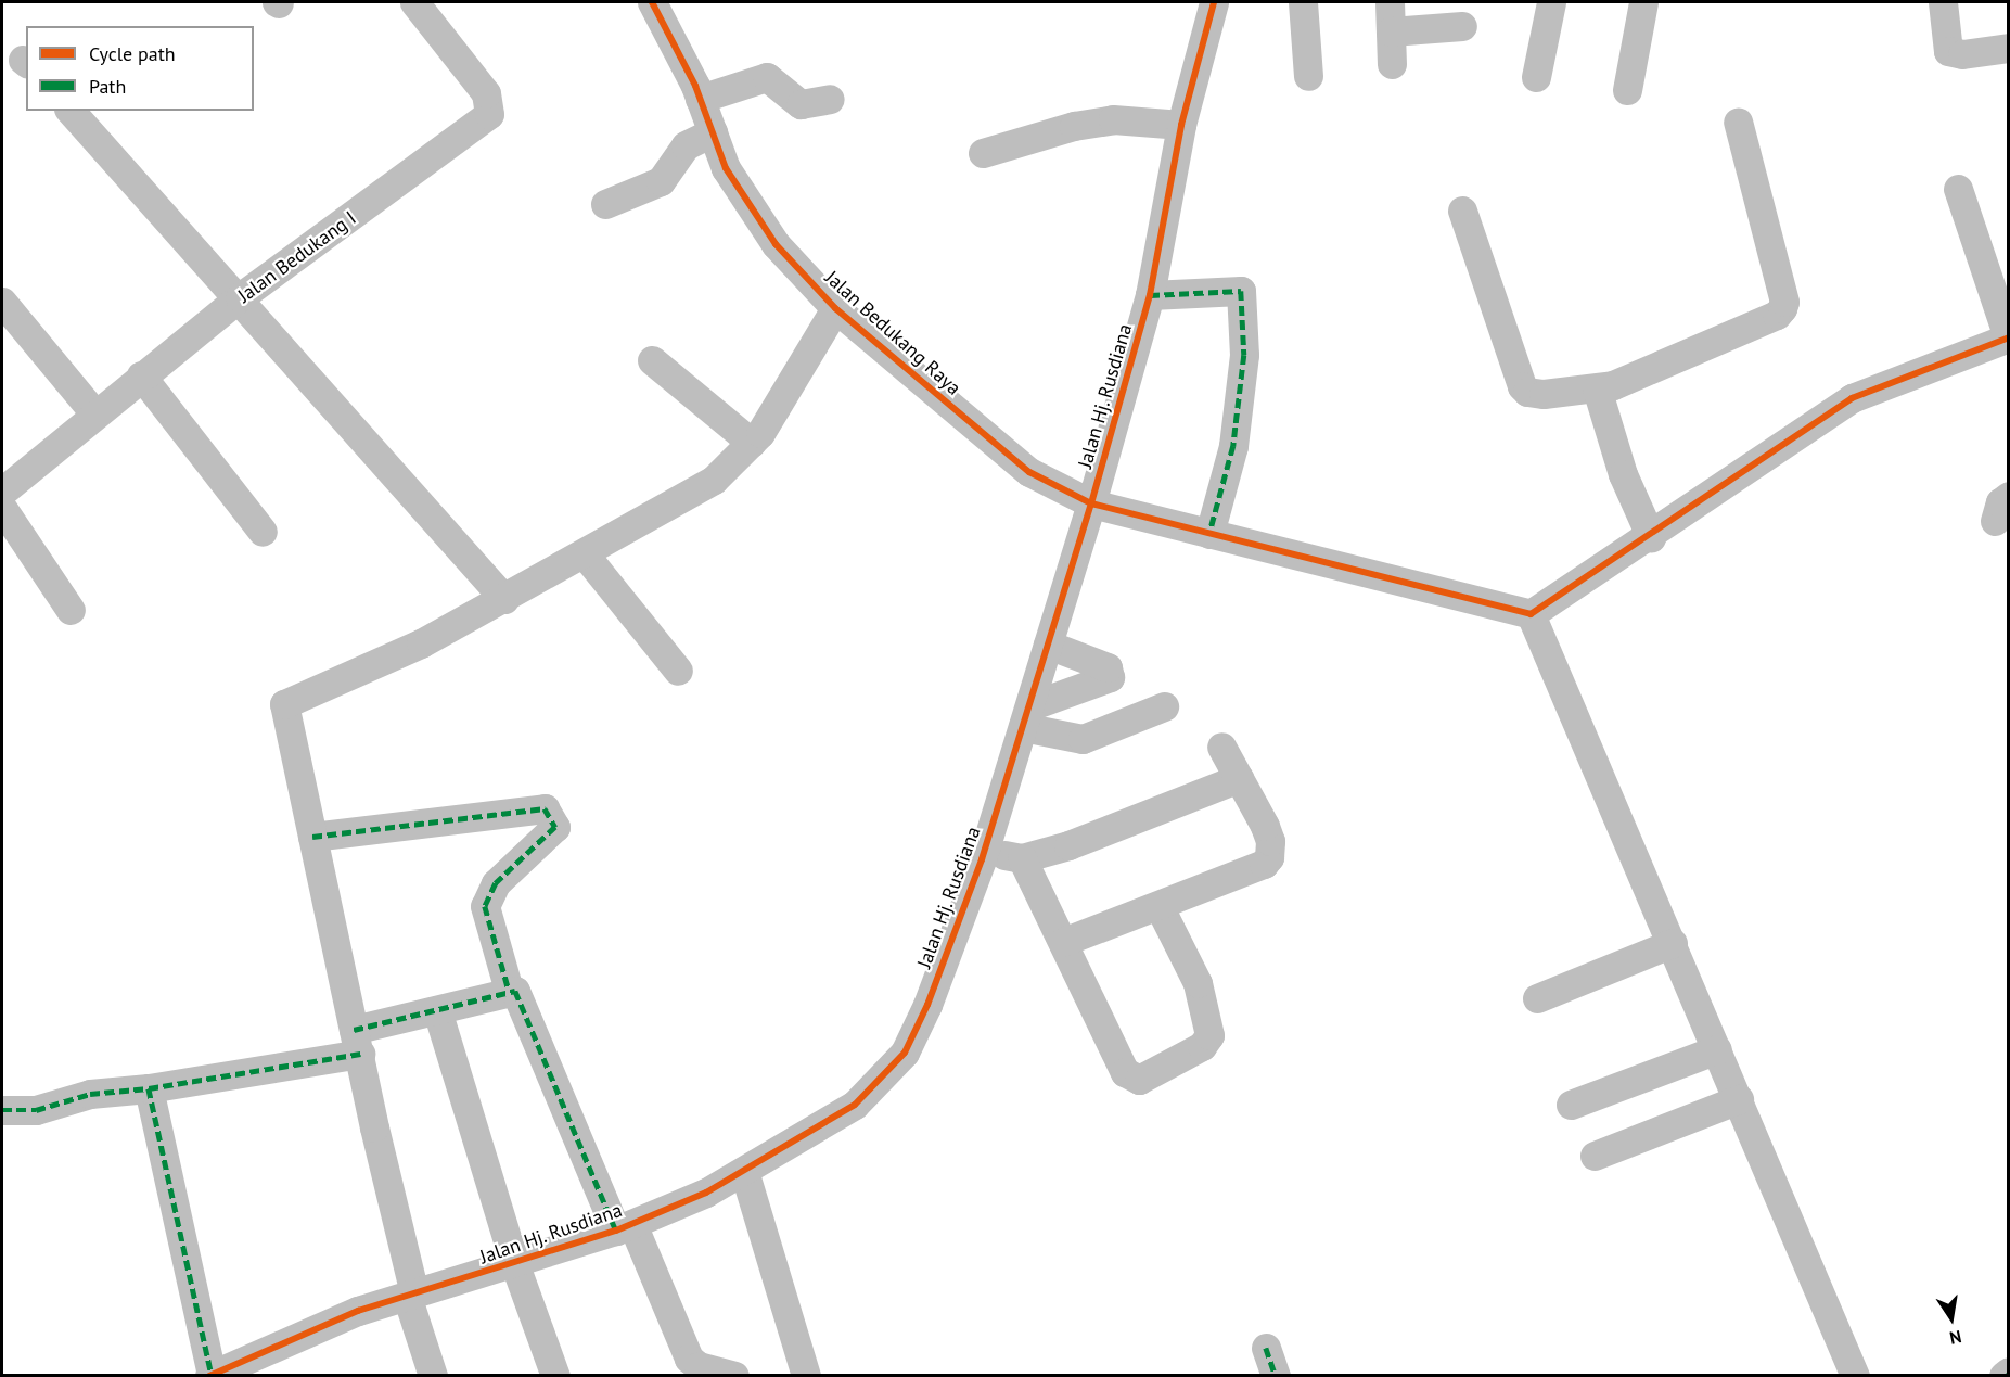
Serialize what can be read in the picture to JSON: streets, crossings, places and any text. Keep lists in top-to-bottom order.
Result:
{
  "streets": {
    "street": ["Jalan Bedukang I", "Jalan Bedukang Raya", "Jalan Hj. Rusdiana"]
  },
  "crossings": [
    ["Jalan Bedukang Raya", "Jalan Hj. Rusdiana"]
  ],
  "legend": ["Cycle path", "Path"],
  "north": "bottom"
}
